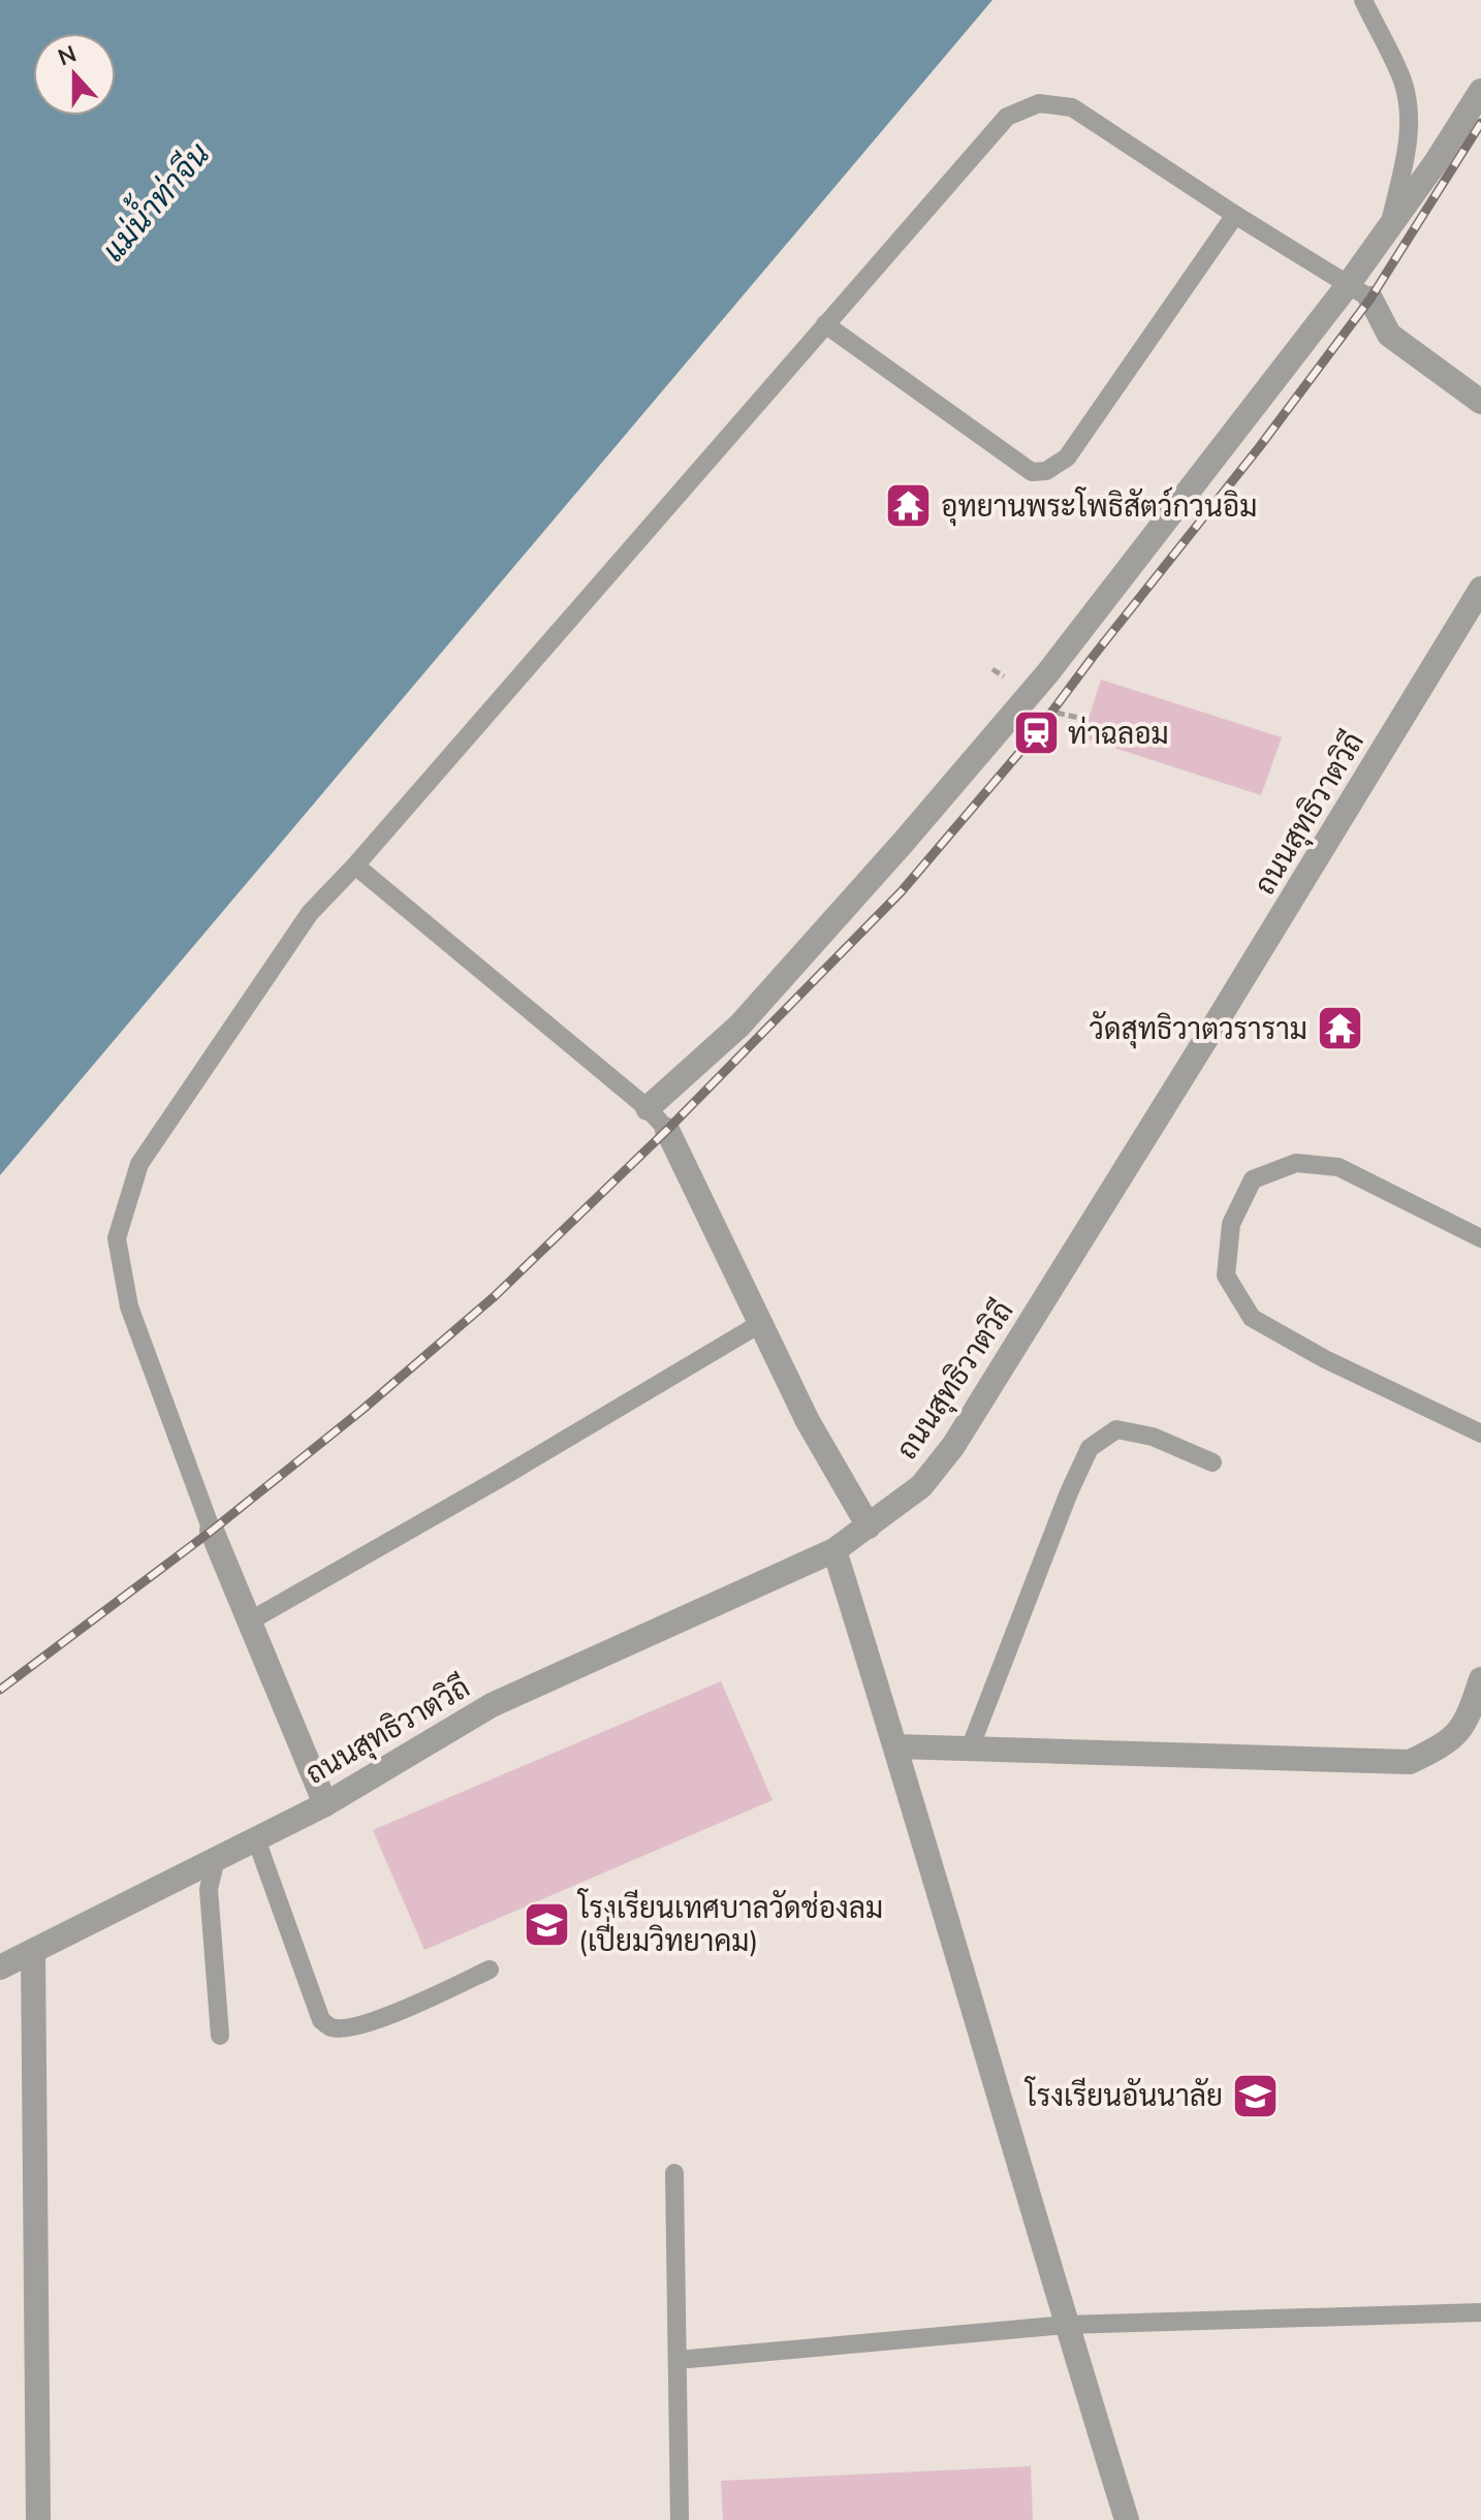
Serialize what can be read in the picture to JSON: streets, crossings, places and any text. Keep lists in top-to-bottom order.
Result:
{
  "streets": {
    "street": ["ถนนสุทธิวาตวิถี"]
  },
  "water": ["แม่น้ำท่าจีน"],
  "places": {
    "temple": ["อุทยานพระโพธิสัตว์กวนอิม", "วัดสุทธิวาตวราราม"],
    "station": ["ท่าฉลอม"],
    "school or university": ["โรงเรียนเทศบาลวัดช่องลม (เปี่ยมวิทยาคม)", "โรงเรียนอันนาลัย"]
  },
  "north": "top"
}
